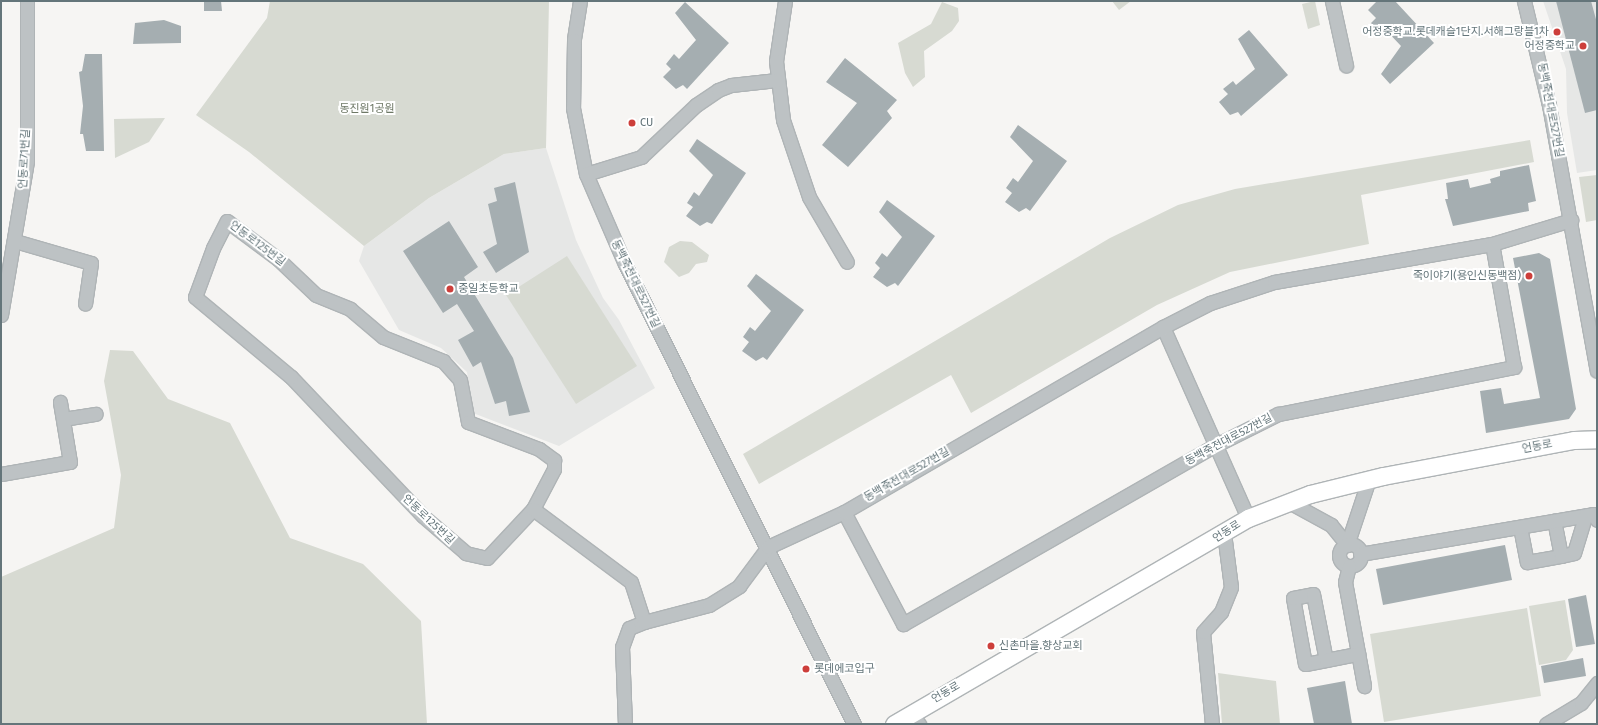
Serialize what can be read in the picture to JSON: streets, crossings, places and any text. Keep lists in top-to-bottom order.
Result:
{
  "streets": {
    "main road": ["언동로"],
    "street": ["동백죽전대로527번길", "언동로71번길", "언동로125번길"]
  },
  "parks": ["동진원1공원"],
  "places": [
    "어정중학교.롯데캐슬1단지.서해그랑블1차",
    "어정중학교",
    "CU",
    "죽이야기(용인신동백점)",
    "중일초등학교",
    "신촌마을.향상교회",
    "롯데에코입구"
  ]
}
